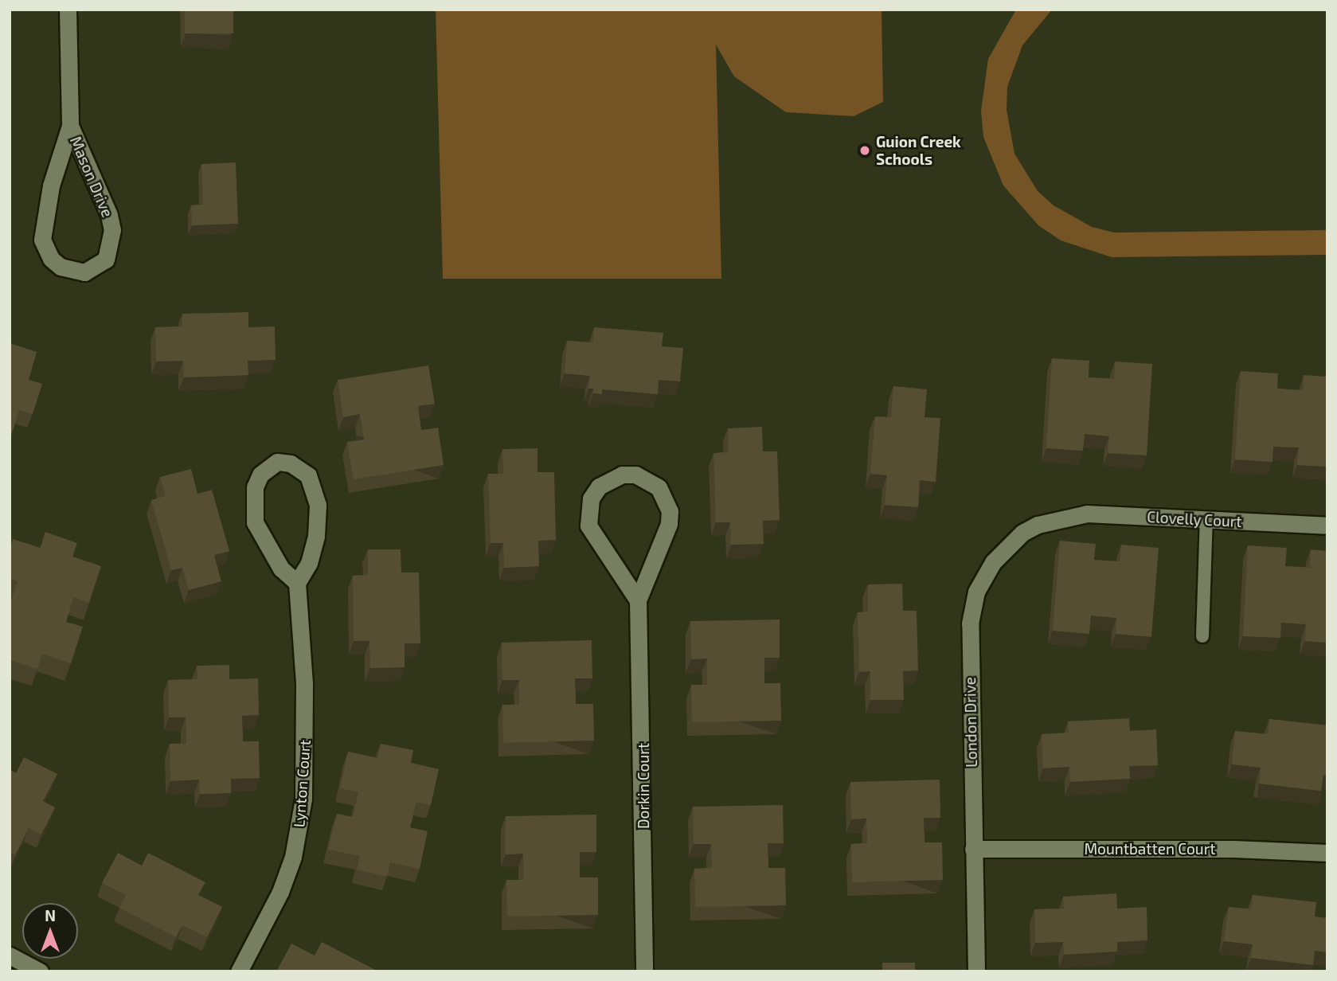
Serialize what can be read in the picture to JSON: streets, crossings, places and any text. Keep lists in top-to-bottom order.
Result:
{
  "streets": {
    "street": [
      "Mason Drive",
      "Clovelly Court",
      "London Drive",
      "Lynton Court",
      "Dorkin Court",
      "Mountbatten Court"
    ]
  },
  "crossings": [
    ["Clovelly Court", "London Drive"],
    ["London Drive", "Mountbatten Court"]
  ],
  "places": ["Guion Creek Schools"],
  "north": "top"
}
